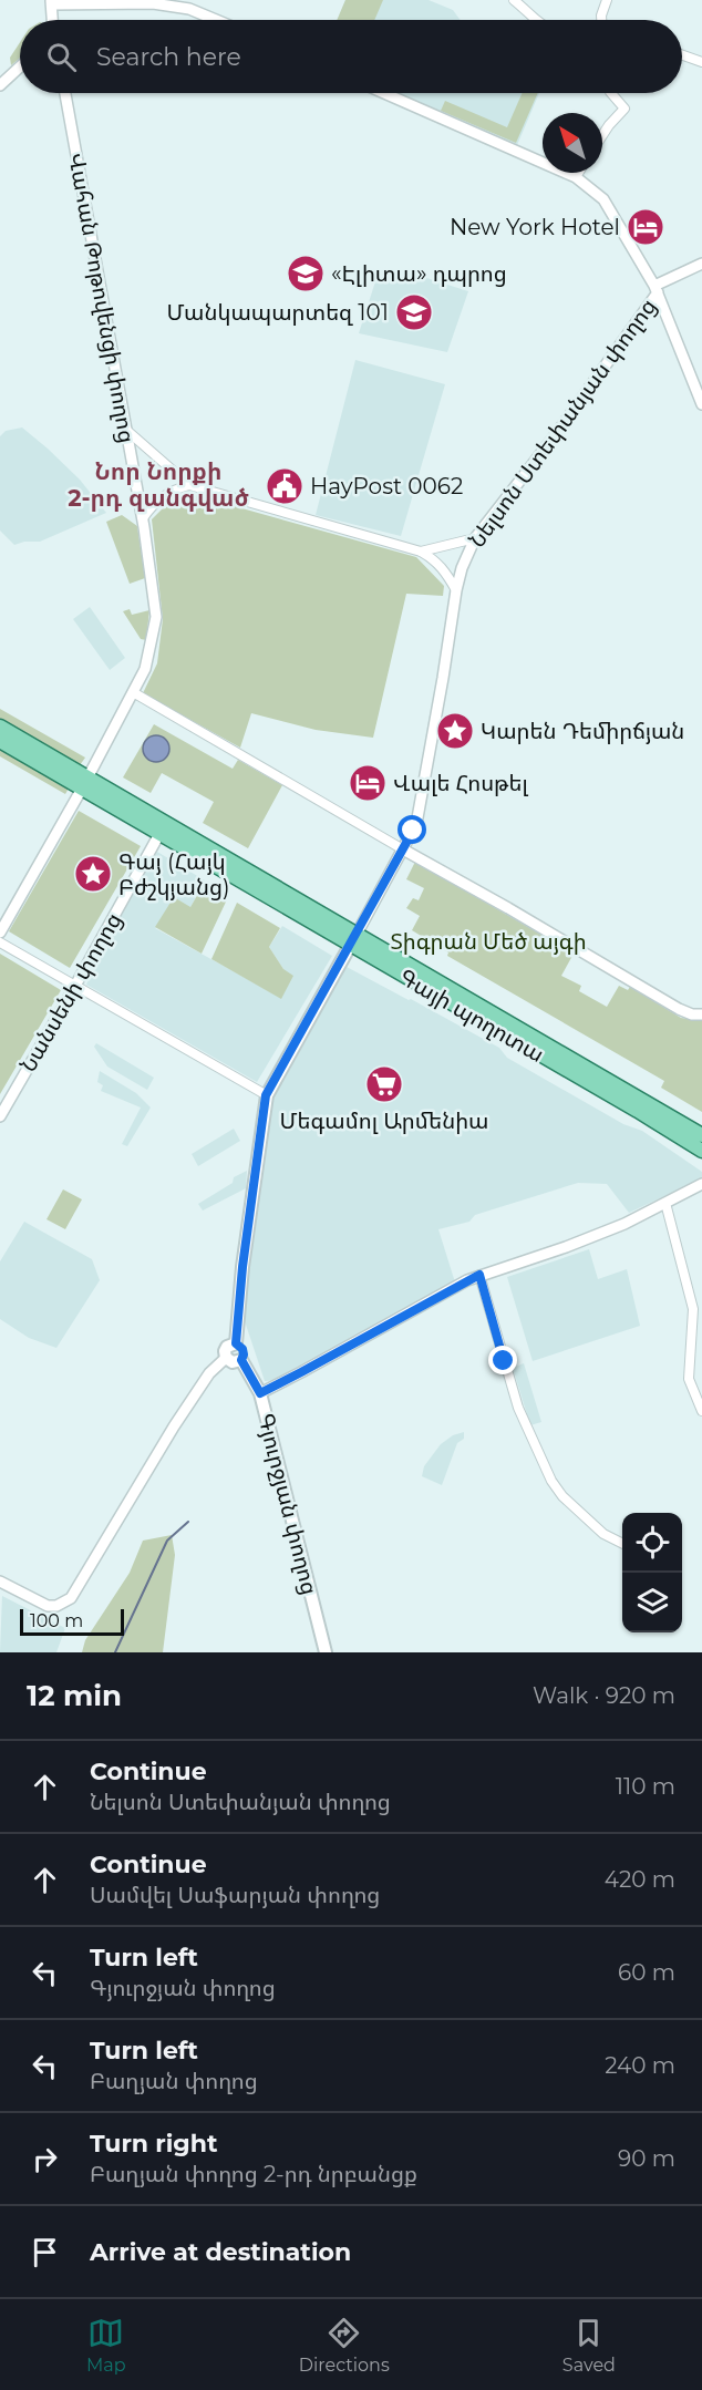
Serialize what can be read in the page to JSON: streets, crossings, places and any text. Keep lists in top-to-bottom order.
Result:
{
  "streets": {
    "main road": ["Գայի պողոտա", "Գյուրջյան փողոց"],
    "street": ["Վահան Թոթովենցի փողոց", "Նելսոն Ստեփանյան փողոց", "Նանսենի փողոց"]
  },
  "crossings": [
    ["Վահան Թոթովենցի փողոց", "Գայի պողոտա"],
    ["Նելսոն Ստեփանյան փողոց", "Գայի պողոտա"],
    ["Նանսենի փողոց", "Գայի պողոտա"]
  ],
  "districts": ["Նոր Նորքի 2-րդ զանգված"],
  "parks": ["Տիգրան Մեծ այգի"],
  "places": {
    "hotel": ["New York Hotel", "Վալե Հոսթել"],
    "school or university": ["«Էլիտա» դպրոց", "Մանկապարտեզ 101"],
    "public building": ["HayPost 0062"],
    "place": ["Կարեն Դեմիրճյան", "Գայ (Հայկ Բժշկյանց)"],
    "supermarket": ["Մեգամոլ Արմենիա"]
  },
  "scale_bar": "100 m",
  "north": "top left",
  "page": {
    "search": "Search here",
    "scale": "100 m",
    "heading": ["12 min", "Walk · 920 m"],
    "list": [
      ["Continue", "Նելսոն Ստեփանյան փողոց", "110 m"],
      ["Continue", "Սամվել Սաֆարյան փողոց", "420 m"],
      ["Turn left", "Գյուրջյան փողոց", "60 m"],
      ["Turn left", "Բաղյան փողոց", "240 m"],
      ["Turn right", "Բաղյան փողոց 2-րդ նրբանցք", "90 m"],
      "Arrive at destination"
    ],
    "nav": ["Map", "Directions", "Saved"]
  }
}
